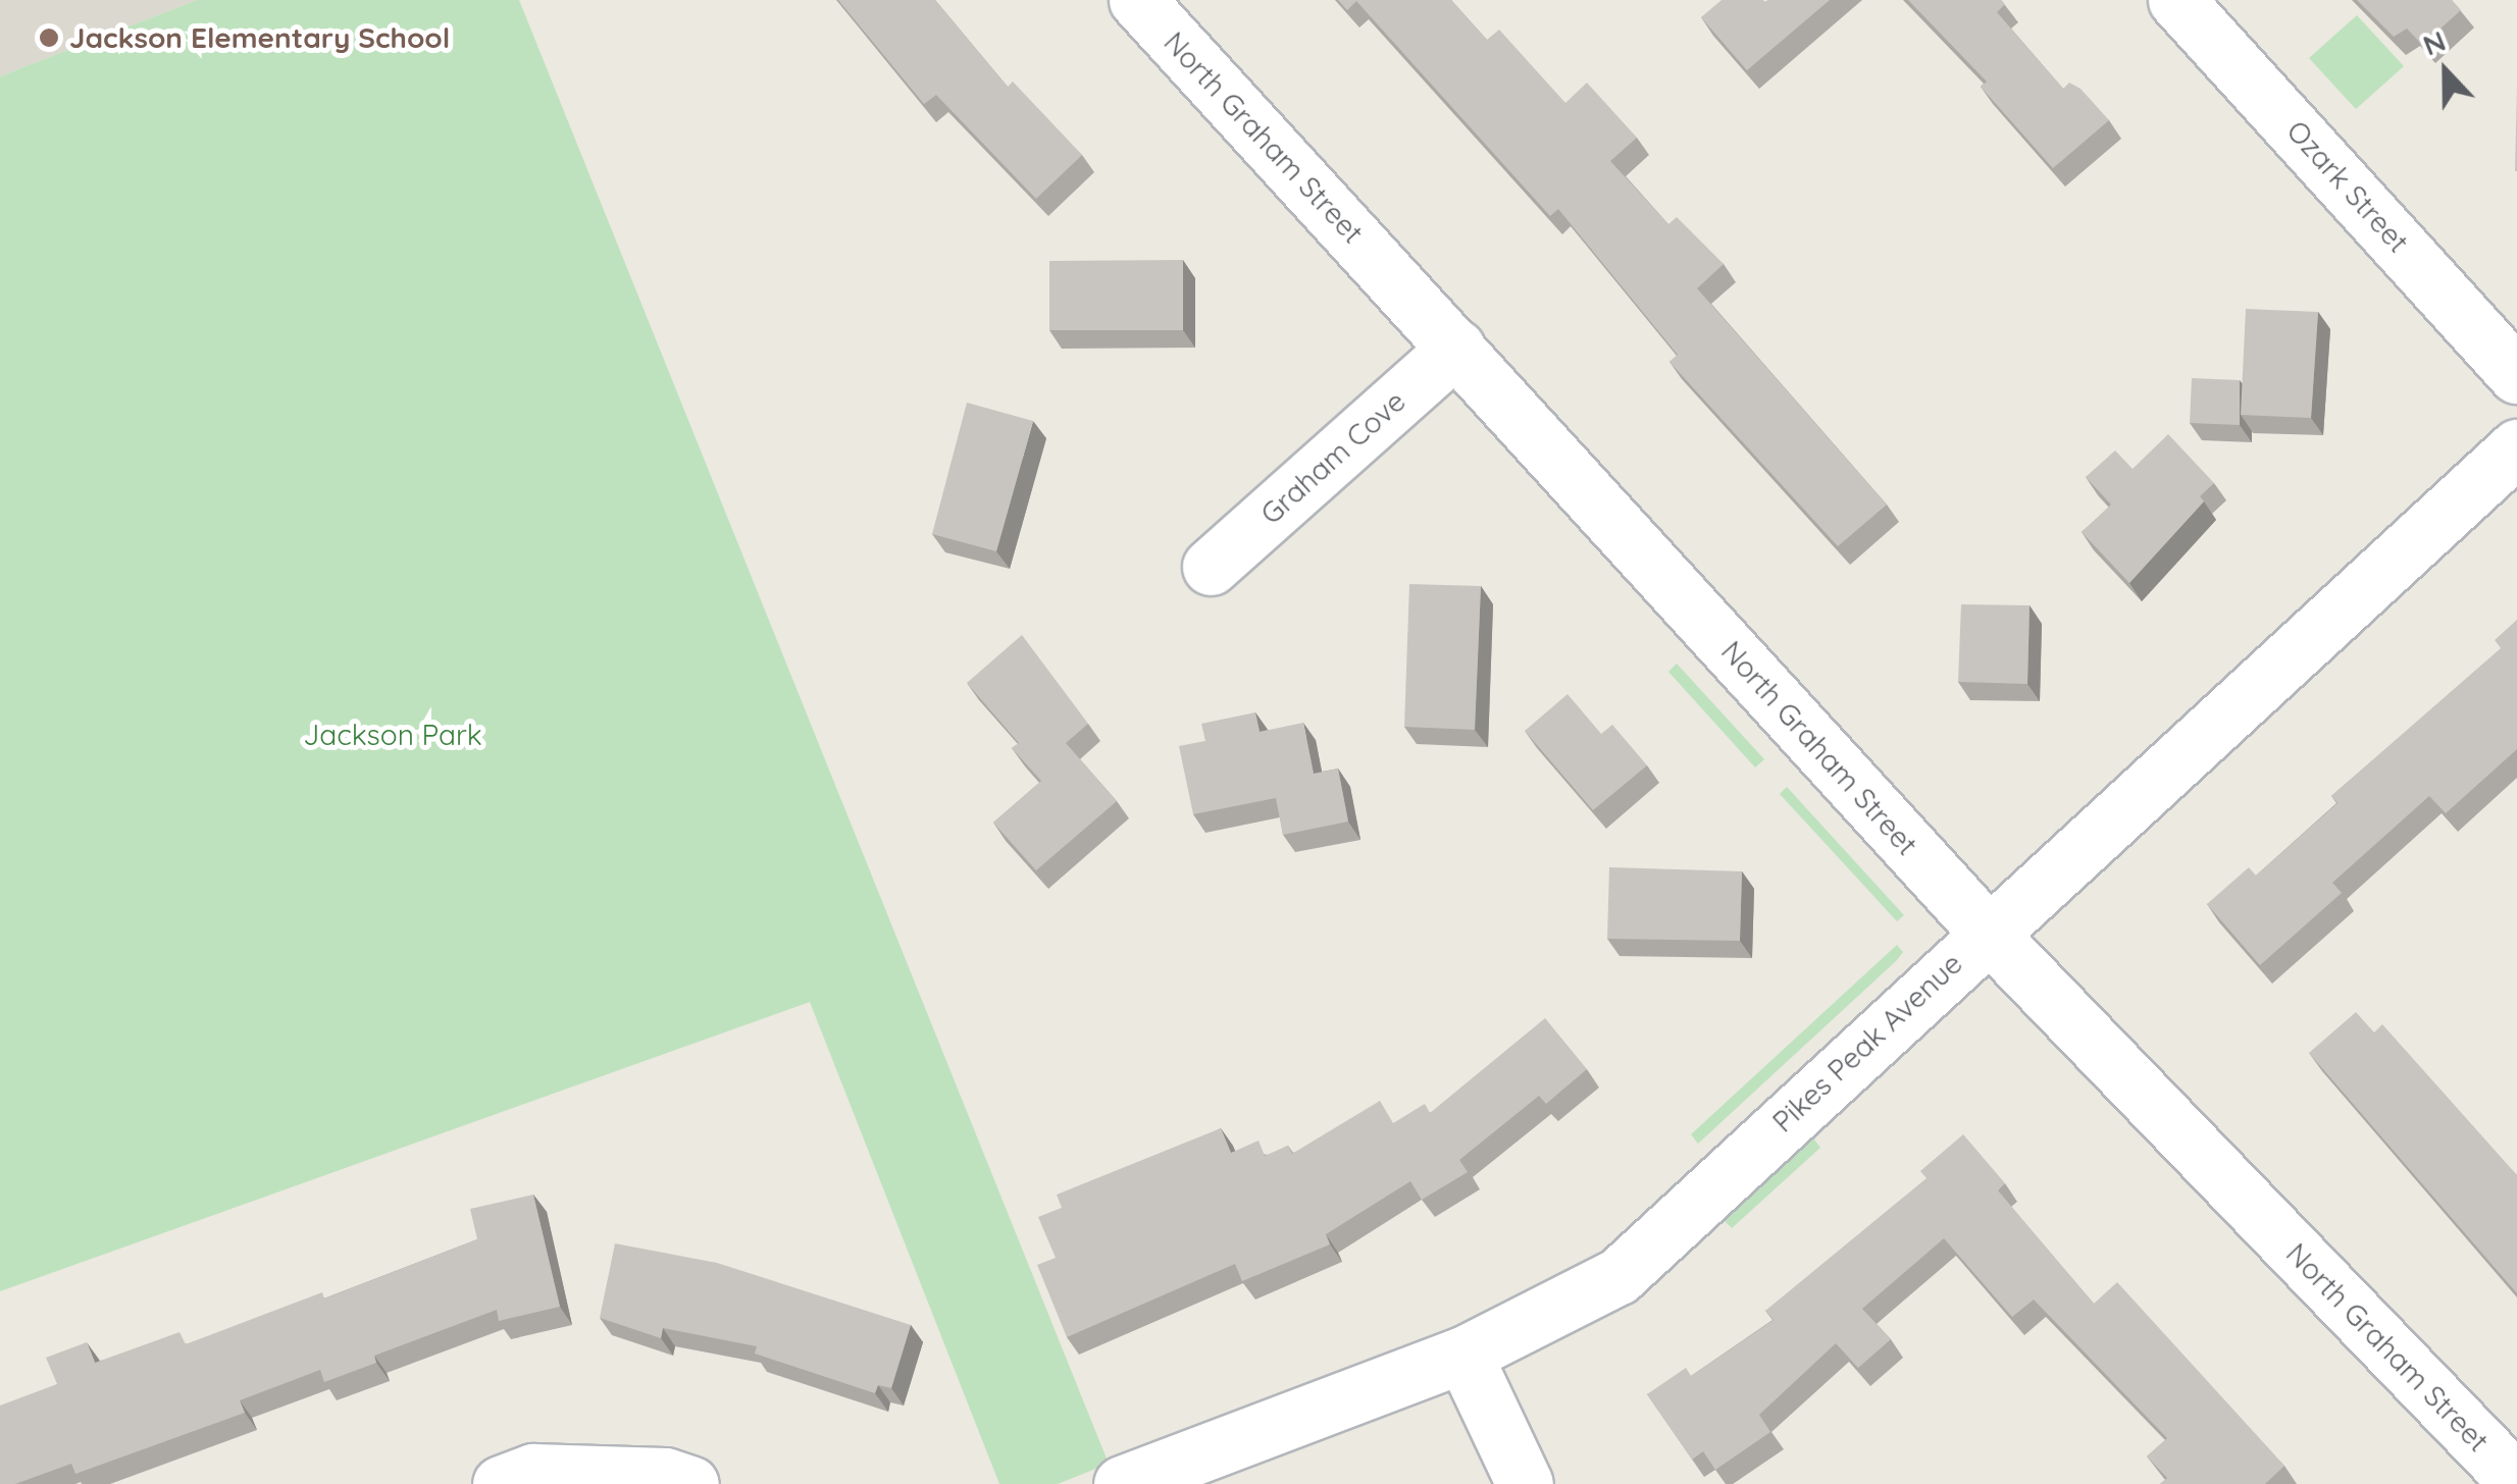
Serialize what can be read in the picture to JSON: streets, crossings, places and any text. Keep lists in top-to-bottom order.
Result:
{
  "streets": {
    "street": [
      "North Graham Street",
      "Ozark Street",
      "Graham Cove",
      "Pikes Peak Avenue"
    ]
  },
  "crossings": [
    ["North Graham Street", "Graham Cove"],
    ["North Graham Street", "Pikes Peak Avenue"]
  ],
  "parks": ["Jackson Park"],
  "places": ["Jackson Elementary School"],
  "north": "top"
}
